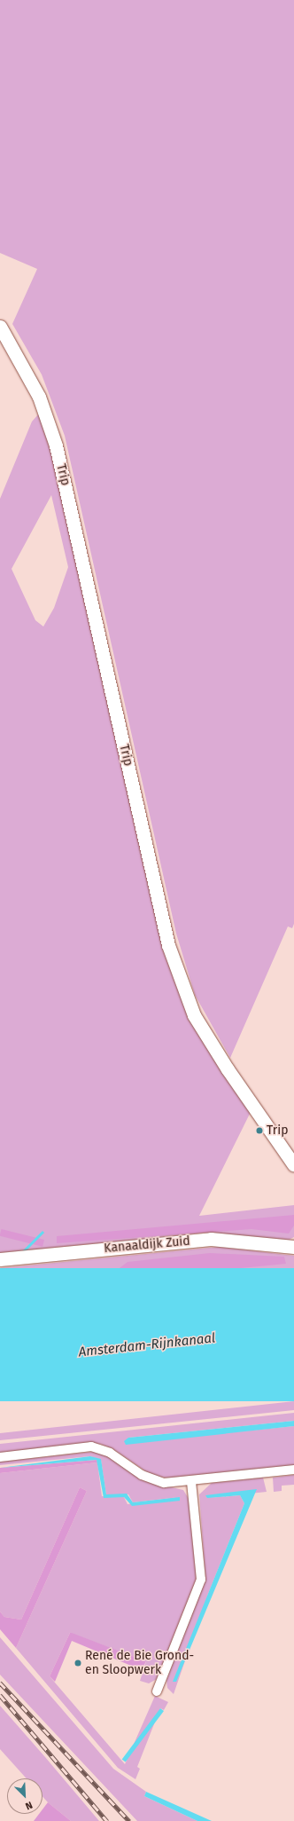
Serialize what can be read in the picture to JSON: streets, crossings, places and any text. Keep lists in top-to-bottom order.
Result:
{
  "streets": {
    "street": ["Trip", "Kanaaldijk Zuid"]
  },
  "water": ["Amsterdam-Rijnkanaal"],
  "places": ["Trip", "René de Bie Grond- en Sloopwerk"],
  "north": "bottom right"
}
